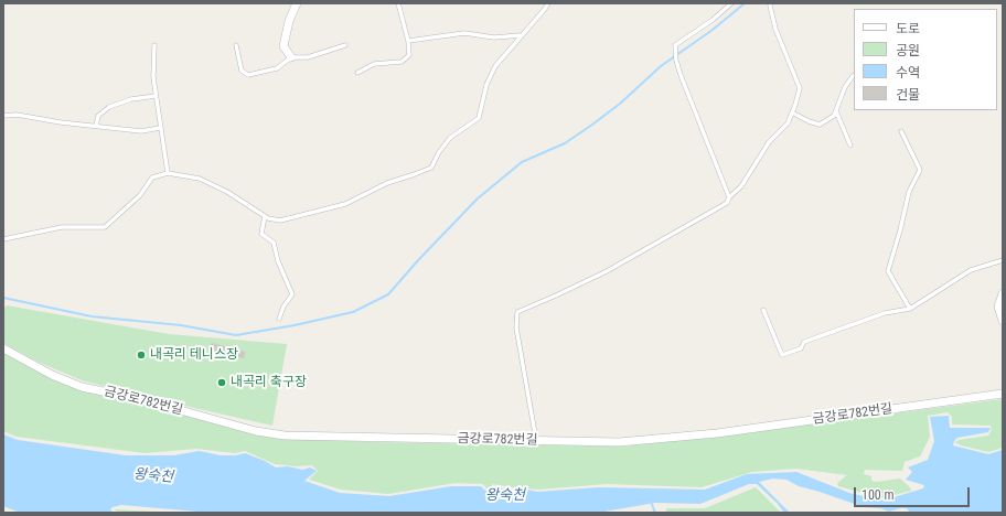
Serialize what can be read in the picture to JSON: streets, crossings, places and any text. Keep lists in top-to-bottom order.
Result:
{
  "streets": {
    "street": ["금강로782번길"]
  },
  "water": ["왕숙천"],
  "places": ["내곡리 테니스장", "내곡리 축구장"],
  "legend": [
    "도로",
    "공원",
    "수역",
    "건물"
  ],
  "scale_bar": "100 m"
}
